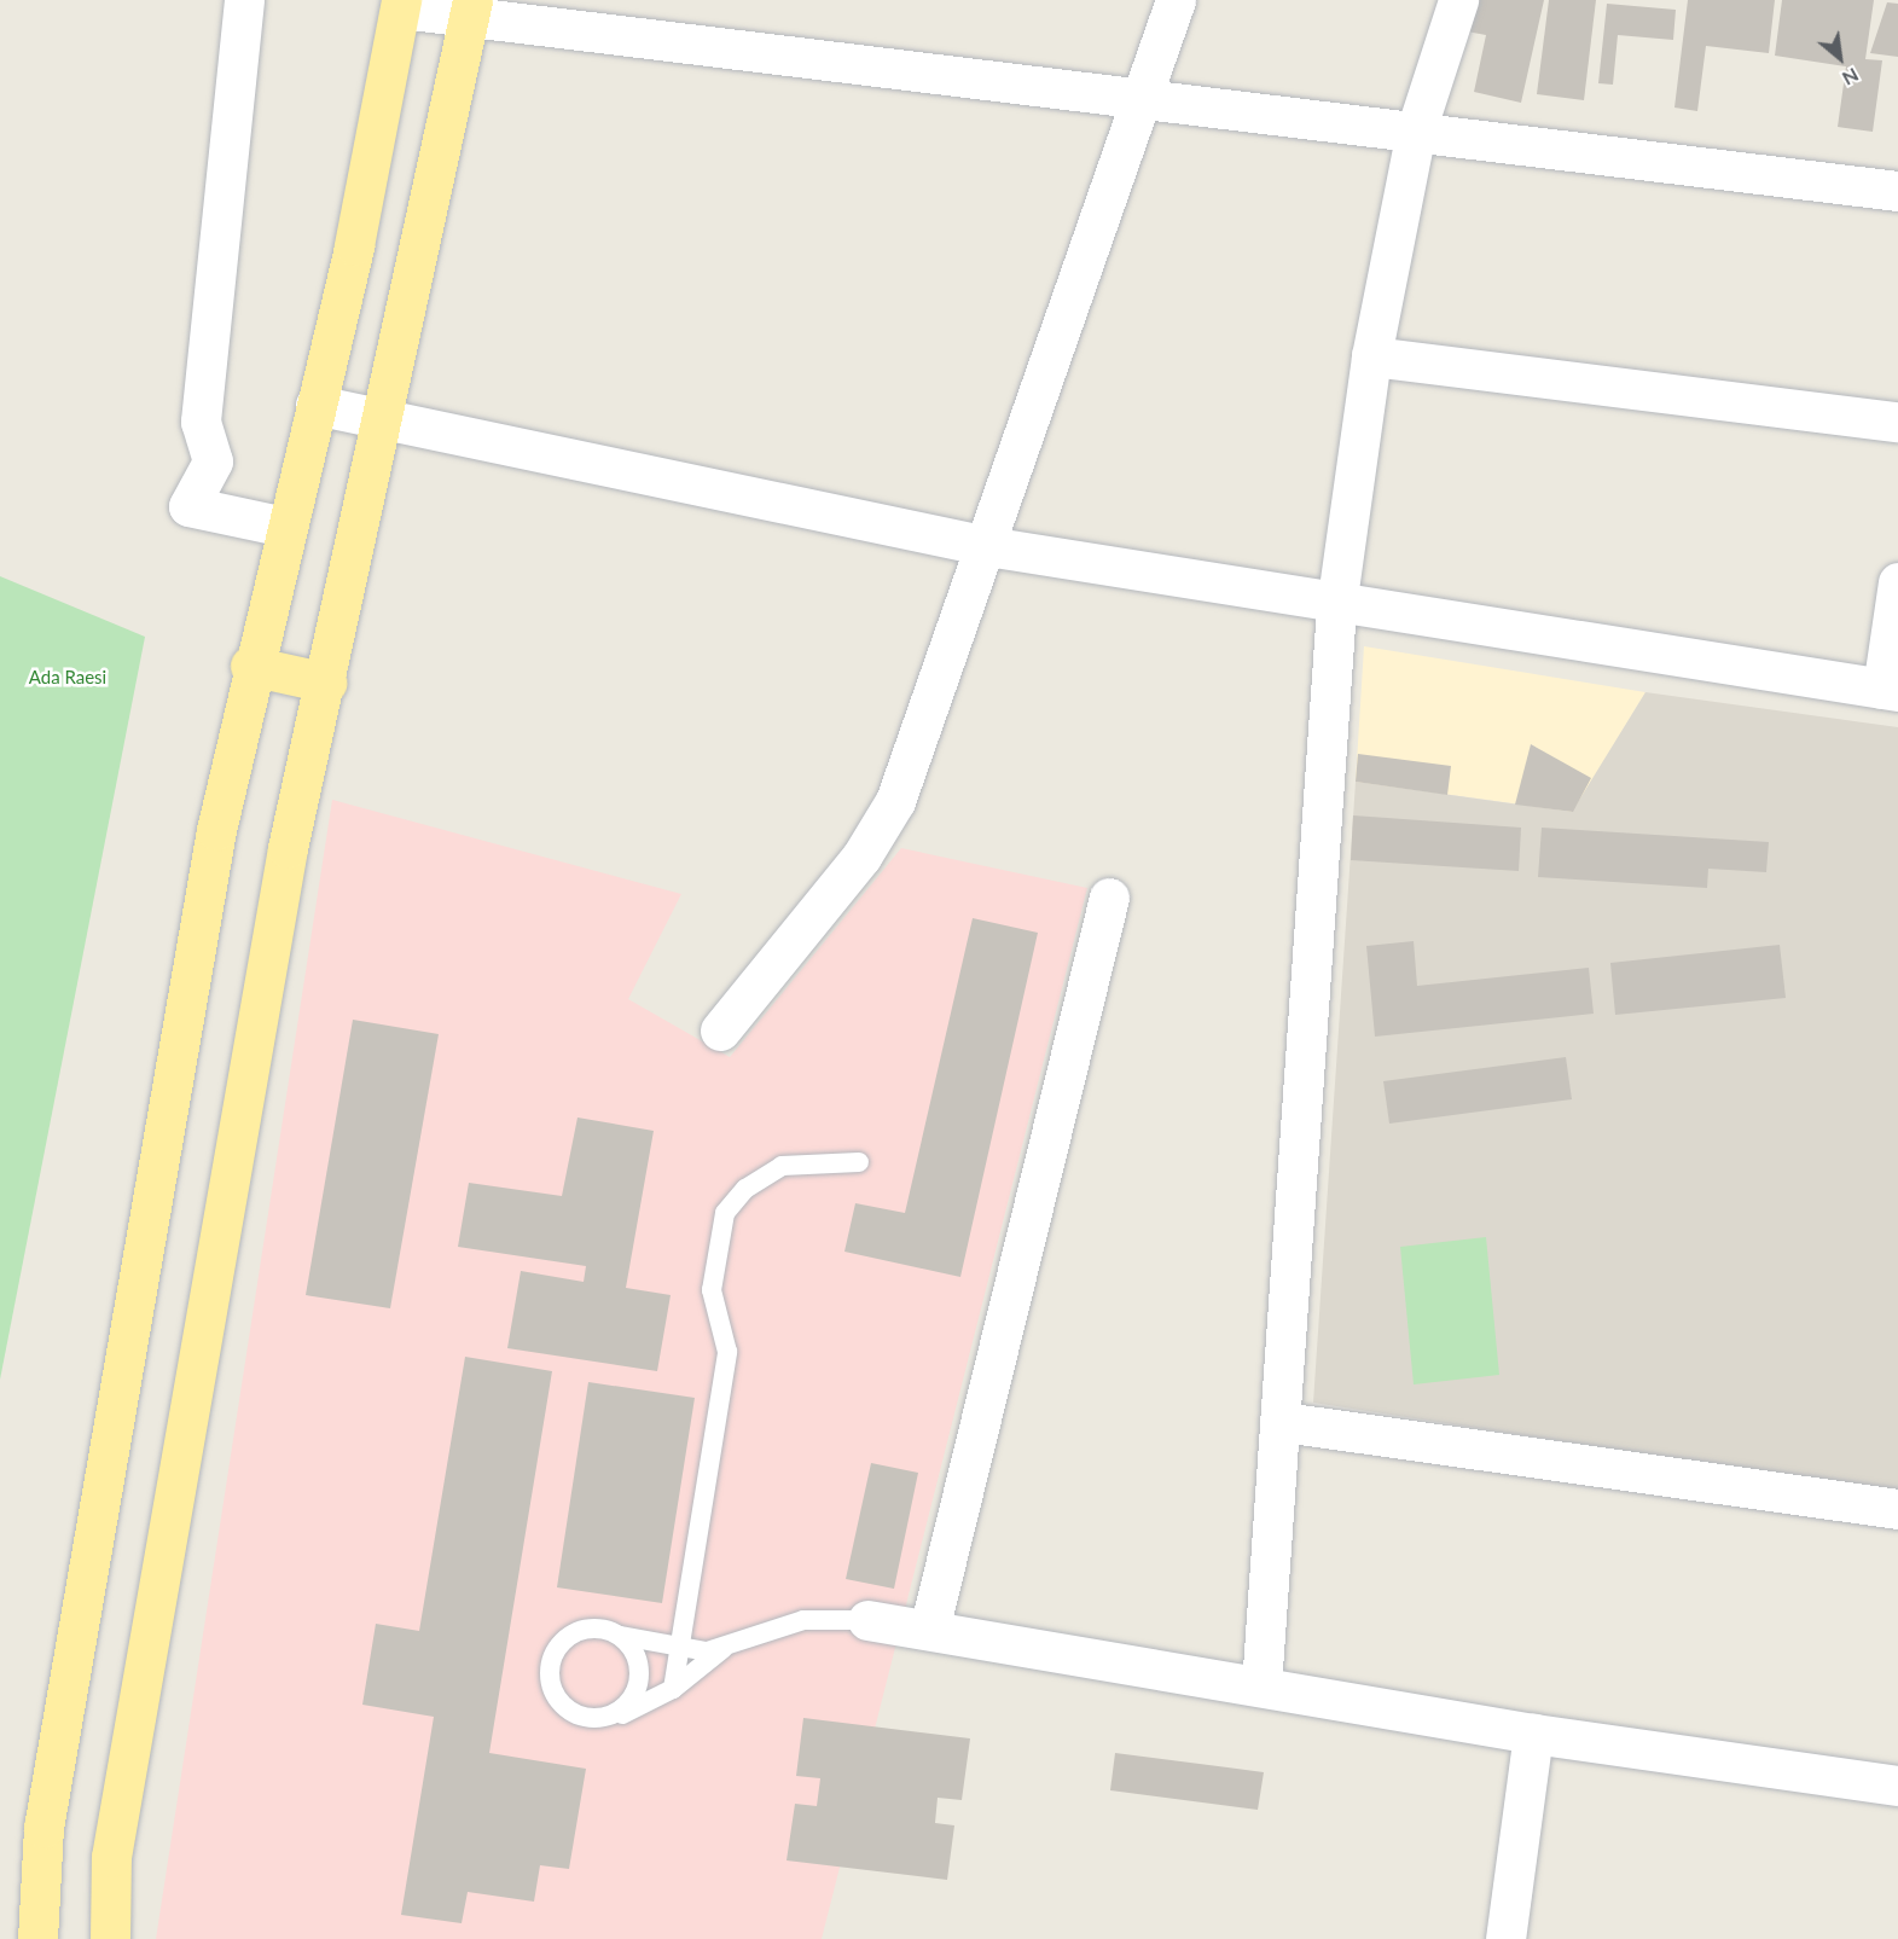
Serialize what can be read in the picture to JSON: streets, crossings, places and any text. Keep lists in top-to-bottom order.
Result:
{
  "parks": ["Ada Raesi"],
  "north": "bottom right"
}
